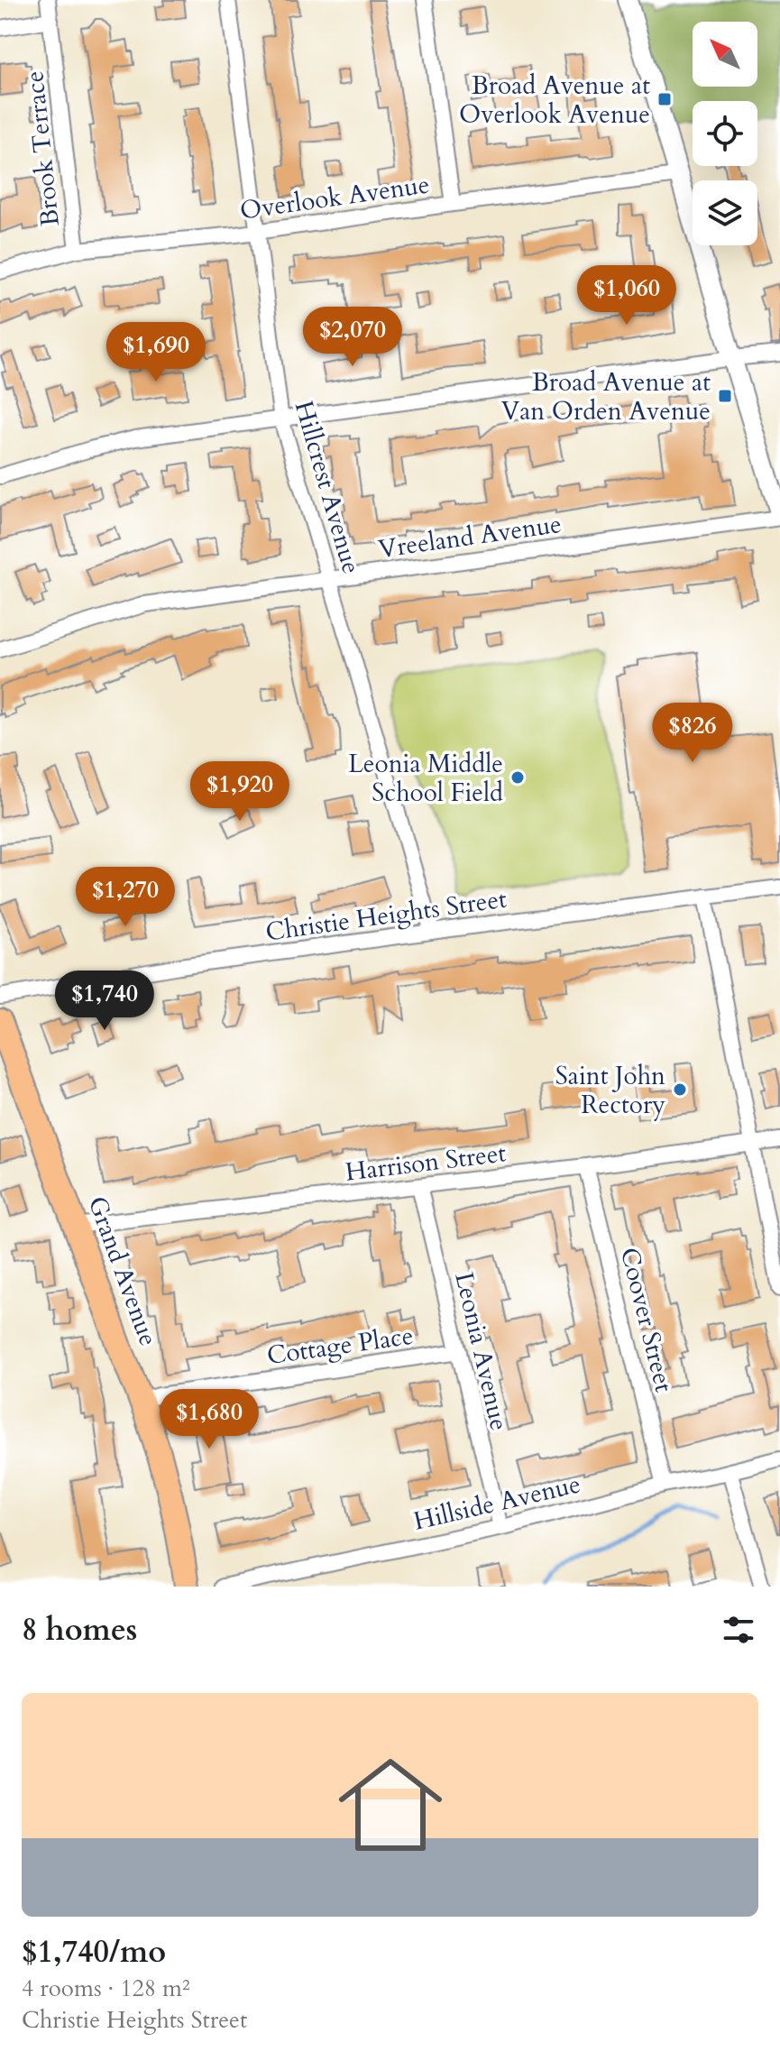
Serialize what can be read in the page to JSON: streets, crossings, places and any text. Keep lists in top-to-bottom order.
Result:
{
  "streets": {
    "main road": ["Grand Avenue"],
    "street": [
      "Brook Terrace",
      "Overlook Avenue",
      "Hillcrest Avenue",
      "Vreeland Avenue",
      "Christie Heights Street",
      "Harrison Street",
      "Coover Street",
      "Cottage Place",
      "Leonia Avenue",
      "Hillside Avenue"
    ]
  },
  "crossings": [
    ["Brook Terrace", "Overlook Avenue"],
    ["Overlook Avenue", "Hillcrest Avenue"],
    ["Hillcrest Avenue", "Vreeland Avenue"],
    ["Hillcrest Avenue", "Christie Heights Street"],
    ["Harrison Street", "Grand Avenue"],
    ["Harrison Street", "Coover Street"],
    ["Harrison Street", "Leonia Avenue"],
    ["Grand Avenue", "Cottage Place"],
    ["Coover Street", "Hillside Avenue"],
    ["Cottage Place", "Leonia Avenue"],
    ["Leonia Avenue", "Hillside Avenue"]
  ],
  "places": {
    "transit": ["Broad Avenue at Overlook Avenue", "Broad Avenue at Van Orden Avenue"],
    "other": ["Leonia Middle School Field", "Saint John Rectory"]
  },
  "north": "top left",
  "page": {
    "price": [
      "$1,060",
      "$2,070",
      "$1,690",
      "$826",
      "$1,920",
      "$1,270",
      "$1,740",
      "$1,680"
    ],
    "heading": "8 homes",
    "list": [
      {
        "name": "$1,740/mo",
        "note": "4 rooms · 128 m² · Christie Heights Street"
      }
    ]
  }
}
